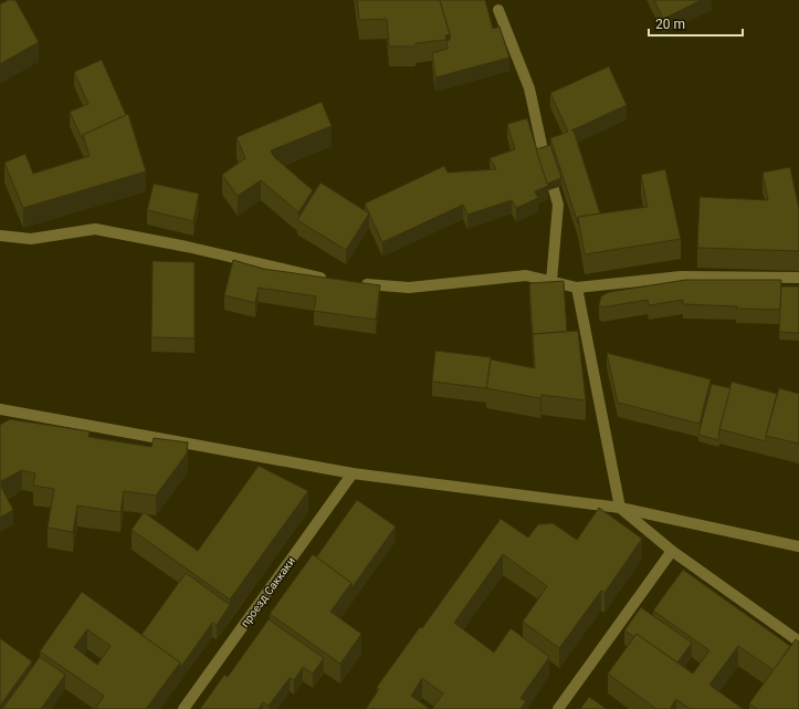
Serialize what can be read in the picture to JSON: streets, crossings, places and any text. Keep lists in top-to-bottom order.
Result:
{
  "streets": {
    "street": ["проезд Саккаки"]
  },
  "scale_bar": "20 m"
}
